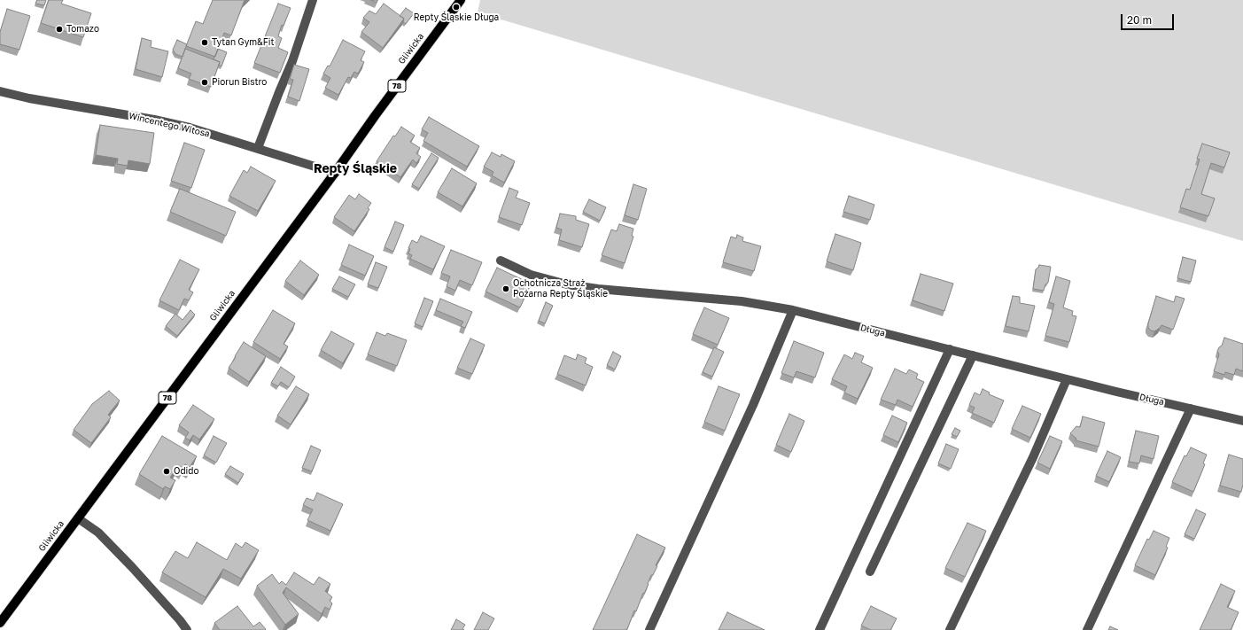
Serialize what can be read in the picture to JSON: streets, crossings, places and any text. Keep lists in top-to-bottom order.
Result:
{
  "streets": {
    "main road": ["Gliwicka", "78"],
    "street": ["Wincentego Witosa", "Długa"]
  },
  "crossings": [
    ["Gliwicka", "Wincentego Witosa"]
  ],
  "districts": ["Repty Śląskie"],
  "places": [
    "Repty Śląskie Długa",
    "Tomazo",
    "Tytan Gym&Fit",
    "Piorun Bistro",
    "Ochotnicza Straż Pożarna Repty Śląskie",
    "Odido"
  ],
  "scale_bar": "20 m"
}
